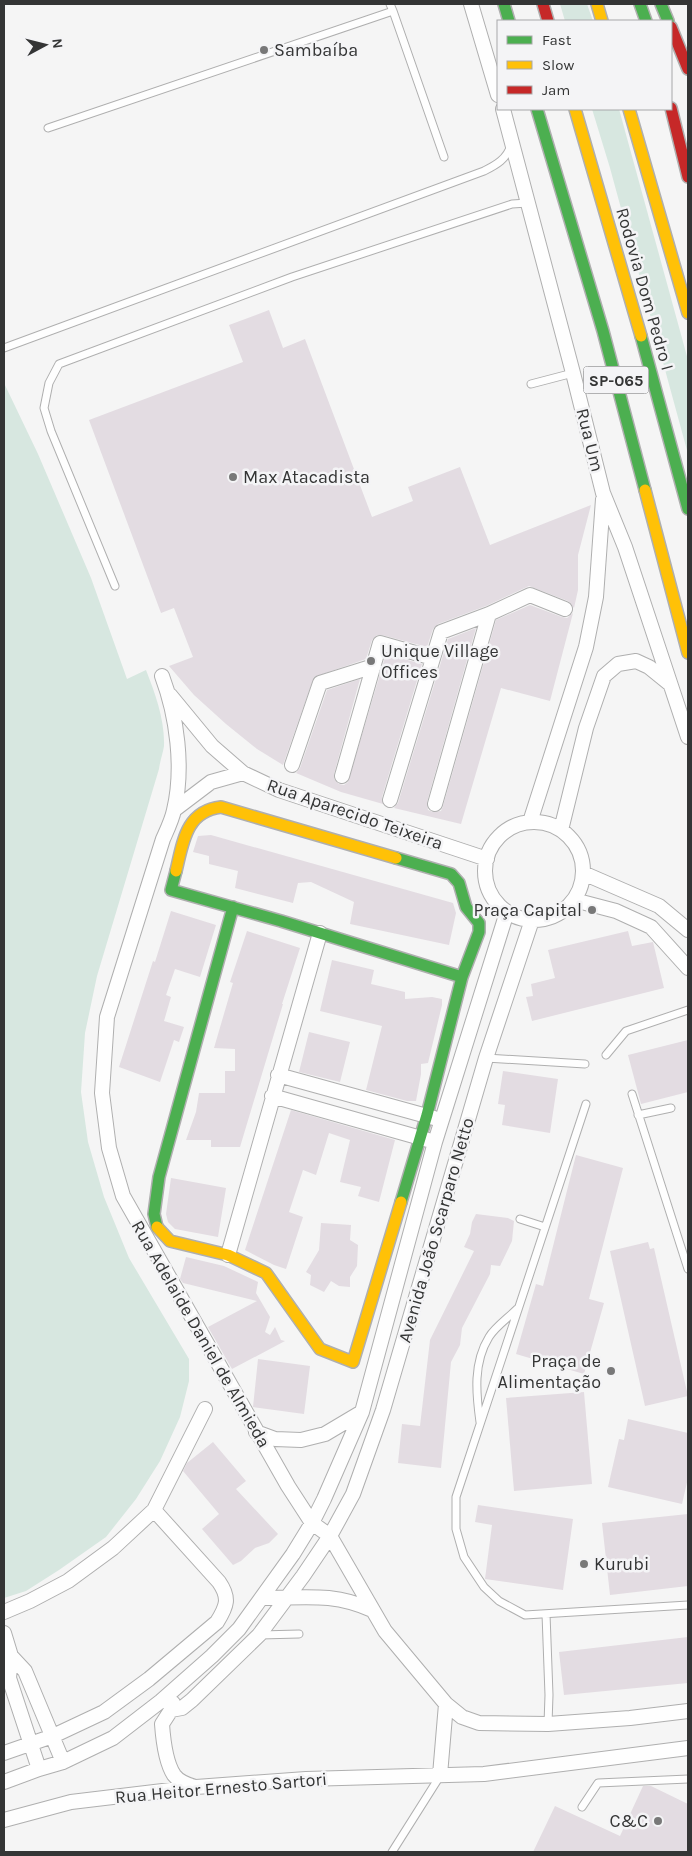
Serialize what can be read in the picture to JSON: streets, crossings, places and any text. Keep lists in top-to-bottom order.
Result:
{
  "streets": {
    "main road": ["Rodovia Dom Pedro I", "SP-065"],
    "street": [
      "Rua Um",
      "Rua Aparecido Teixeira",
      "Avenida João Scarparo Netto",
      "Rua Adelaide Daniel de Almieda",
      "Rua Heitor Ernesto Sartori"
    ]
  },
  "crossings": [
    ["Rua Aparecido Teixeira", "Avenida João Scarparo Netto"],
    ["Rua Aparecido Teixeira", "Rua Adelaide Daniel de Almieda"],
    ["Avenida João Scarparo Netto", "Rua Adelaide Daniel de Almieda"]
  ],
  "places": [
    "Sambaíba",
    "Max Atacadista",
    "Unique Village Offices",
    "Praça Capital",
    "Praça de Alimentação",
    "Kurubi",
    "C&C"
  ],
  "legend": ["Fast", "Slow", "Jam"],
  "north": "right"
}
